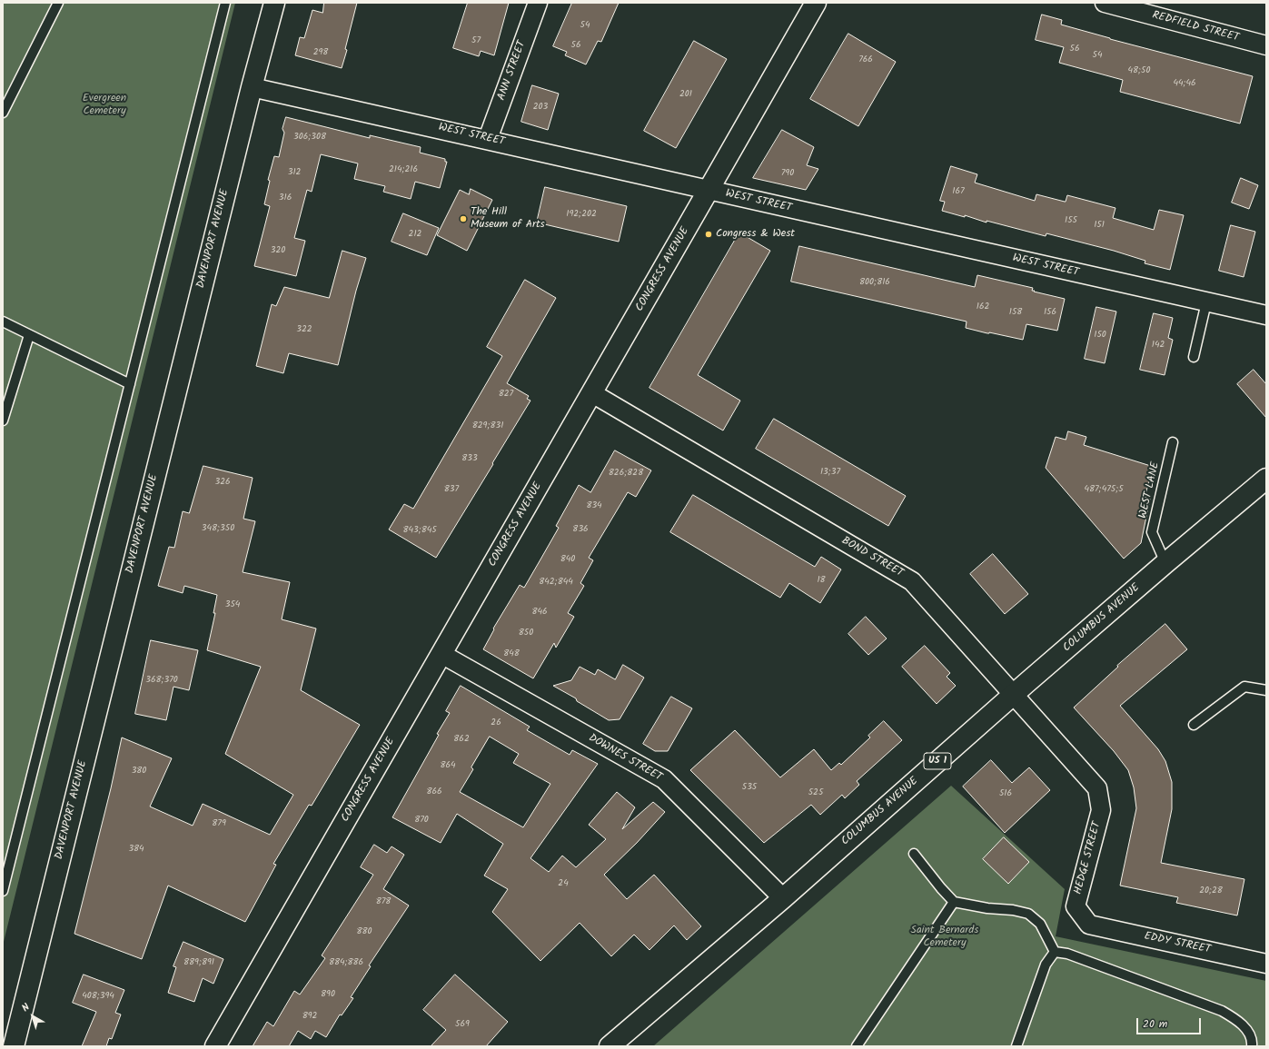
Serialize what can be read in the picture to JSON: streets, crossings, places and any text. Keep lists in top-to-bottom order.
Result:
{
  "streets": {
    "main road": [
      "DAVENPORT AVENUE",
      "CONGRESS AVENUE",
      "COLUMBUS AVENUE",
      "US 1"
    ],
    "street": [
      "REDFIELD STREET",
      "ANN STREET",
      "WEST STREET",
      "BOND STREET",
      "DOWNES STREET",
      "HEDGE STREET",
      "EDDY STREET"
    ],
    "lane": ["WEST LANE"]
  },
  "crossings": [
    ["ANN STREET", "WEST STREET"],
    ["WEST STREET", "DAVENPORT AVENUE"],
    ["WEST STREET", "CONGRESS AVENUE"],
    ["CONGRESS AVENUE", "BOND STREET"],
    ["CONGRESS AVENUE", "DOWNES STREET"],
    ["WEST LANE", "COLUMBUS AVENUE"],
    ["BOND STREET", "COLUMBUS AVENUE"],
    ["BOND STREET", "HEDGE STREET"],
    ["COLUMBUS AVENUE", "DOWNES STREET"],
    ["HEDGE STREET", "EDDY STREET"]
  ],
  "parks": ["Evergreen Cemetery", "Saint Bernards Cemetery"],
  "places": ["The Hill Museum of Arts", "Congress & West"],
  "house_numbers": [
    "54",
    "57",
    "56",
    "56",
    "298",
    "54",
    "766",
    "48;50",
    "44;46",
    "201",
    "203",
    "306;308",
    "214;216",
    "312",
    "790",
    "167",
    "316",
    "192;202",
    "155",
    "151",
    "212",
    "320",
    "800;816",
    "162",
    "158",
    "156",
    "322",
    "150",
    "142",
    "827",
    "829;831",
    "833",
    "13;37",
    "826;828",
    "326",
    "837",
    "487;475;5",
    "834",
    "348;350",
    "836",
    "843;845",
    "840",
    "18",
    "842;844",
    "354",
    "846",
    "850",
    "848",
    "368;370",
    "26",
    "862",
    "864",
    "380",
    "535",
    "866",
    "525",
    "516",
    "870",
    "879",
    "384",
    "24",
    "20;28",
    "878",
    "880",
    "889;891",
    "884;886",
    "890",
    "408;394",
    "892",
    "569"
  ],
  "scale_bar": "20 m",
  "north": "top left"
}
